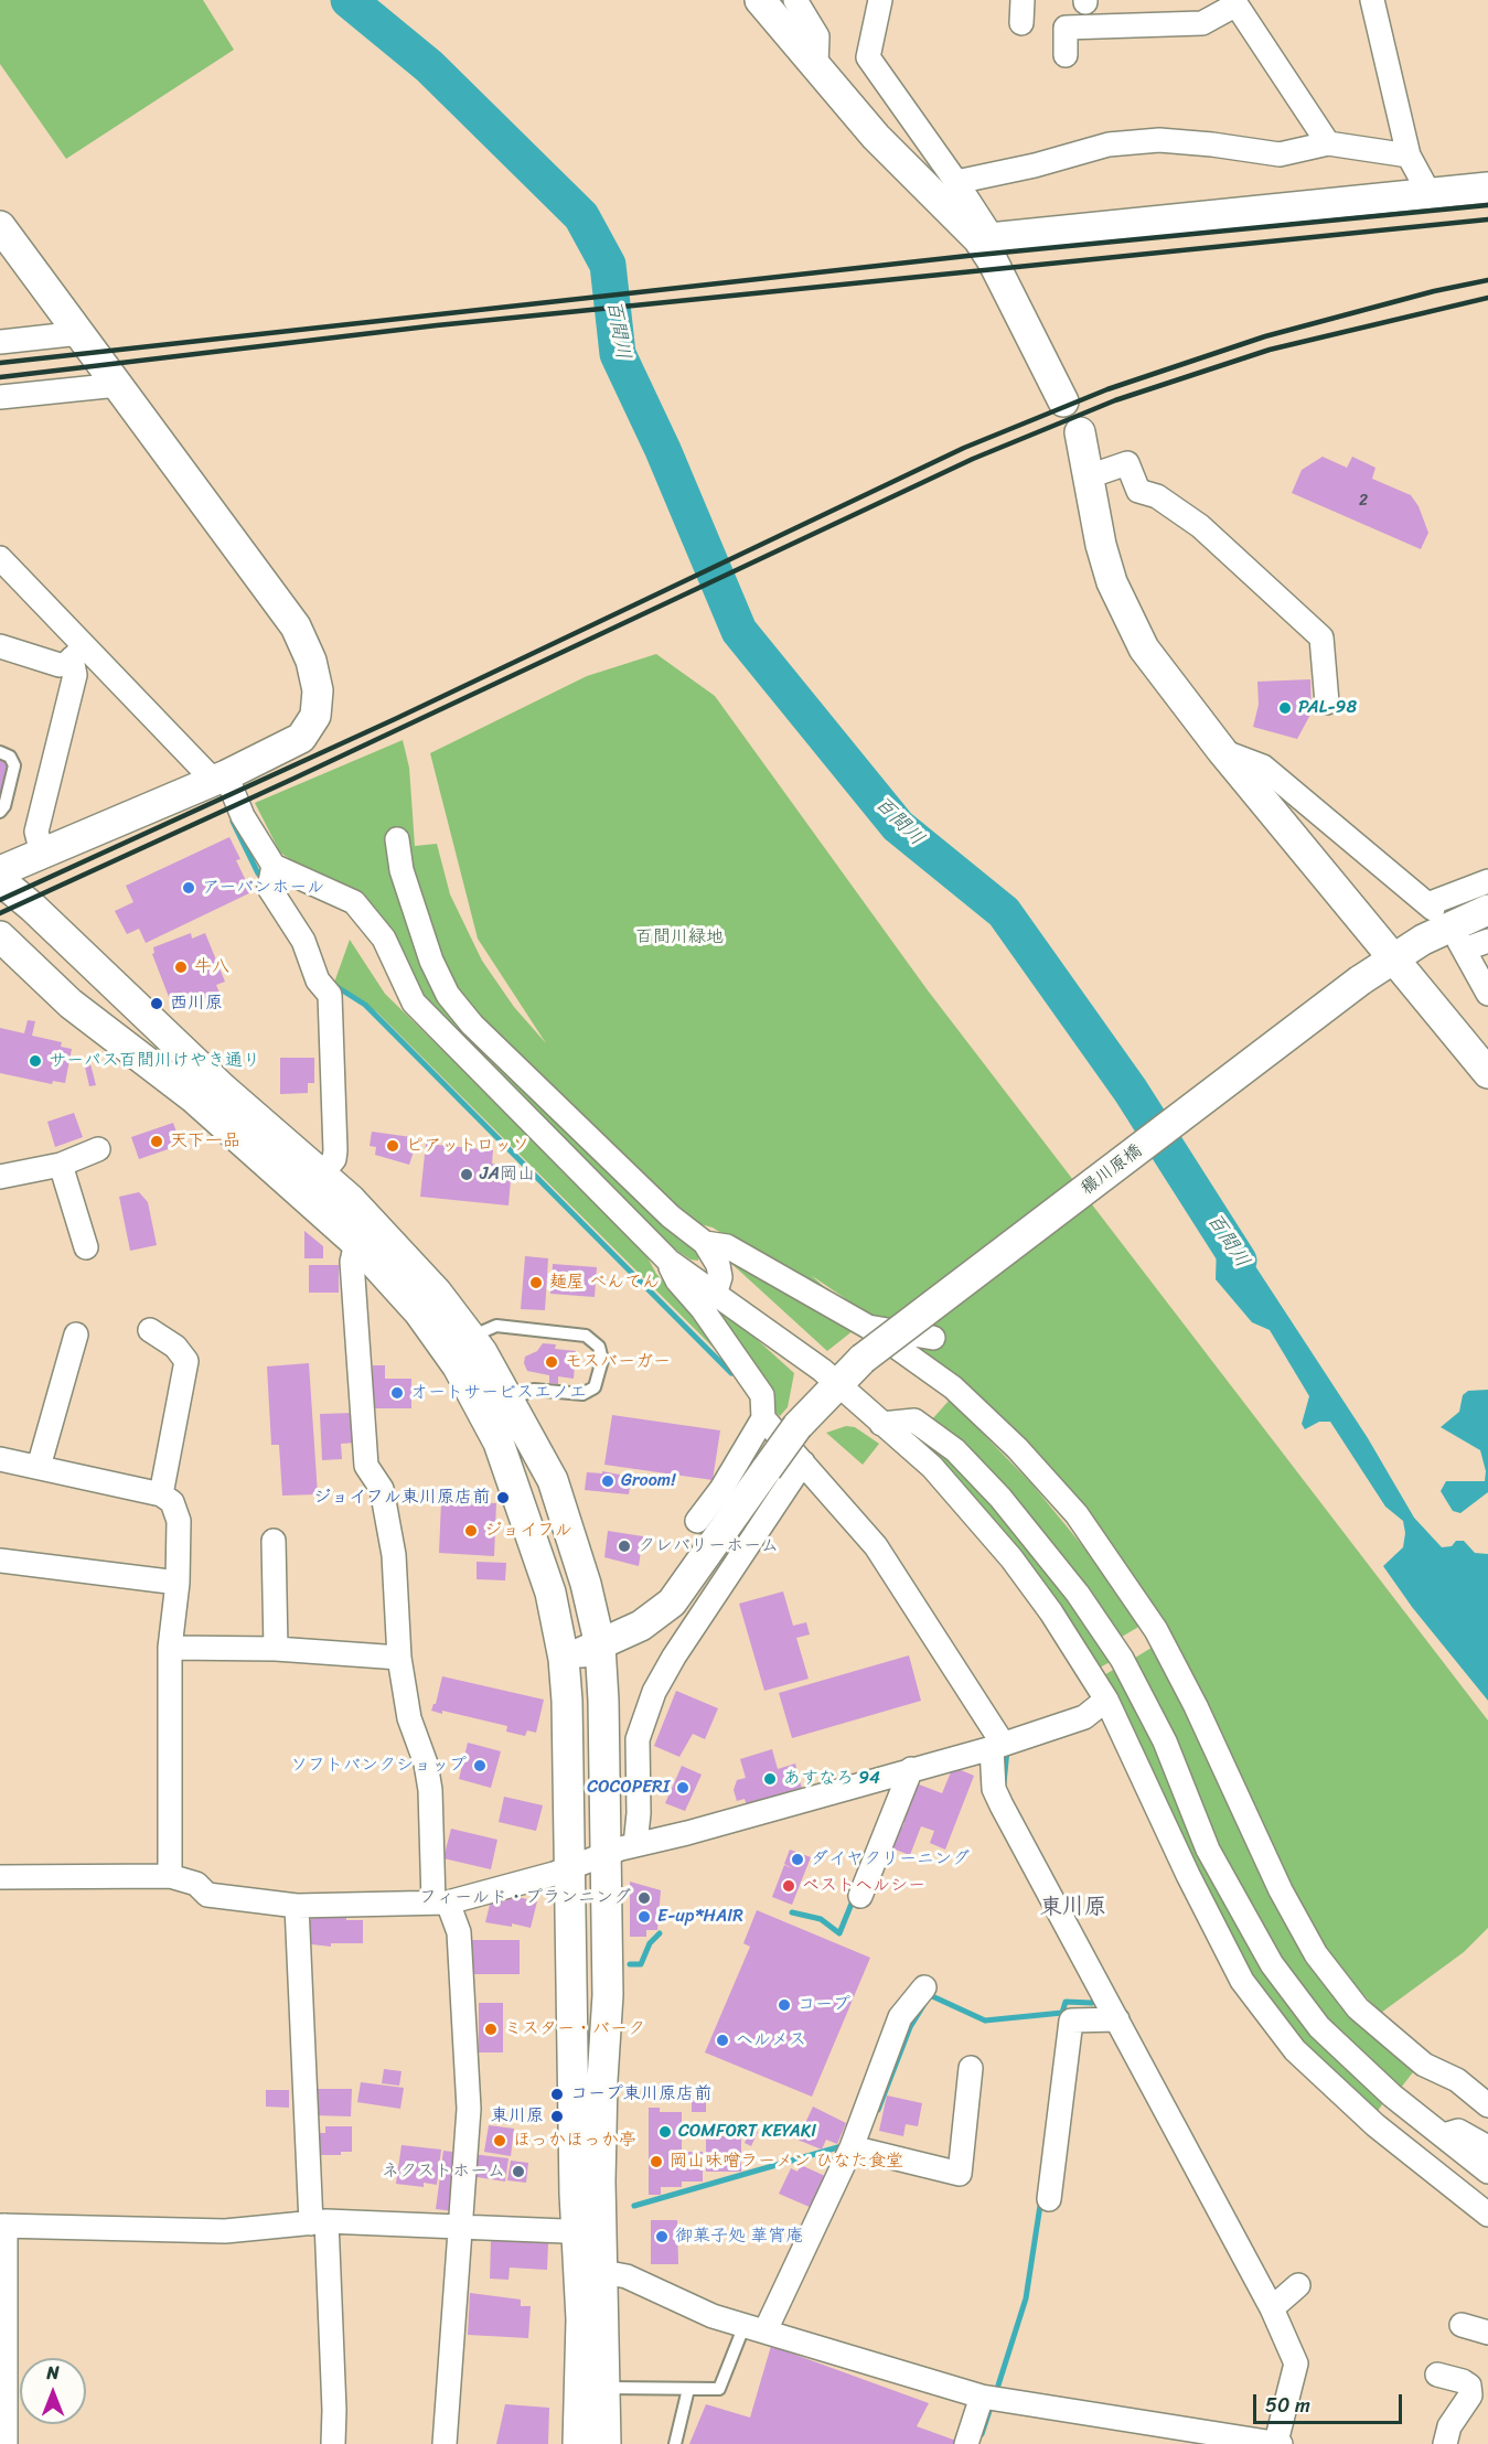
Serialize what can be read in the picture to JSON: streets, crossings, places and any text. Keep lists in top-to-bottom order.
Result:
{
  "streets": {
    "street": ["穝川原橋"]
  },
  "districts": ["東川原"],
  "water": ["百間川"],
  "parks": ["百間川緑地"],
  "places": [
    "PAL-98",
    "アーバンホール",
    "牛八",
    "西川原",
    "サーパス百間川けやき通り",
    "天下一品",
    "ピアットロッソ",
    "JA岡山",
    "麺屋 べんてん",
    "モスバーガー",
    "オートサービスエノエ",
    "Groom!",
    "ジョイフル東川原店前",
    "ジョイフル",
    "クレバリーホーム",
    "ソフトバンクショップ",
    "あすなろ 94",
    "COCOPERI",
    "ダイヤクリーニング",
    "ベストヘルシー",
    "フィールド・プランニング",
    "E-up*HAIR",
    "コープ",
    "ミスター・バーク",
    "ヘルメス",
    "コープ東川原店前",
    "東川原",
    "COMFORT KEYAKI",
    "ほっかほっか亭",
    "岡山味噌ラーメン ひなた食堂",
    "ネクストホーム",
    "御菓子処 華宵庵"
  ],
  "house_numbers": ["2"],
  "scale_bar": "50 m",
  "north": "top"
}
